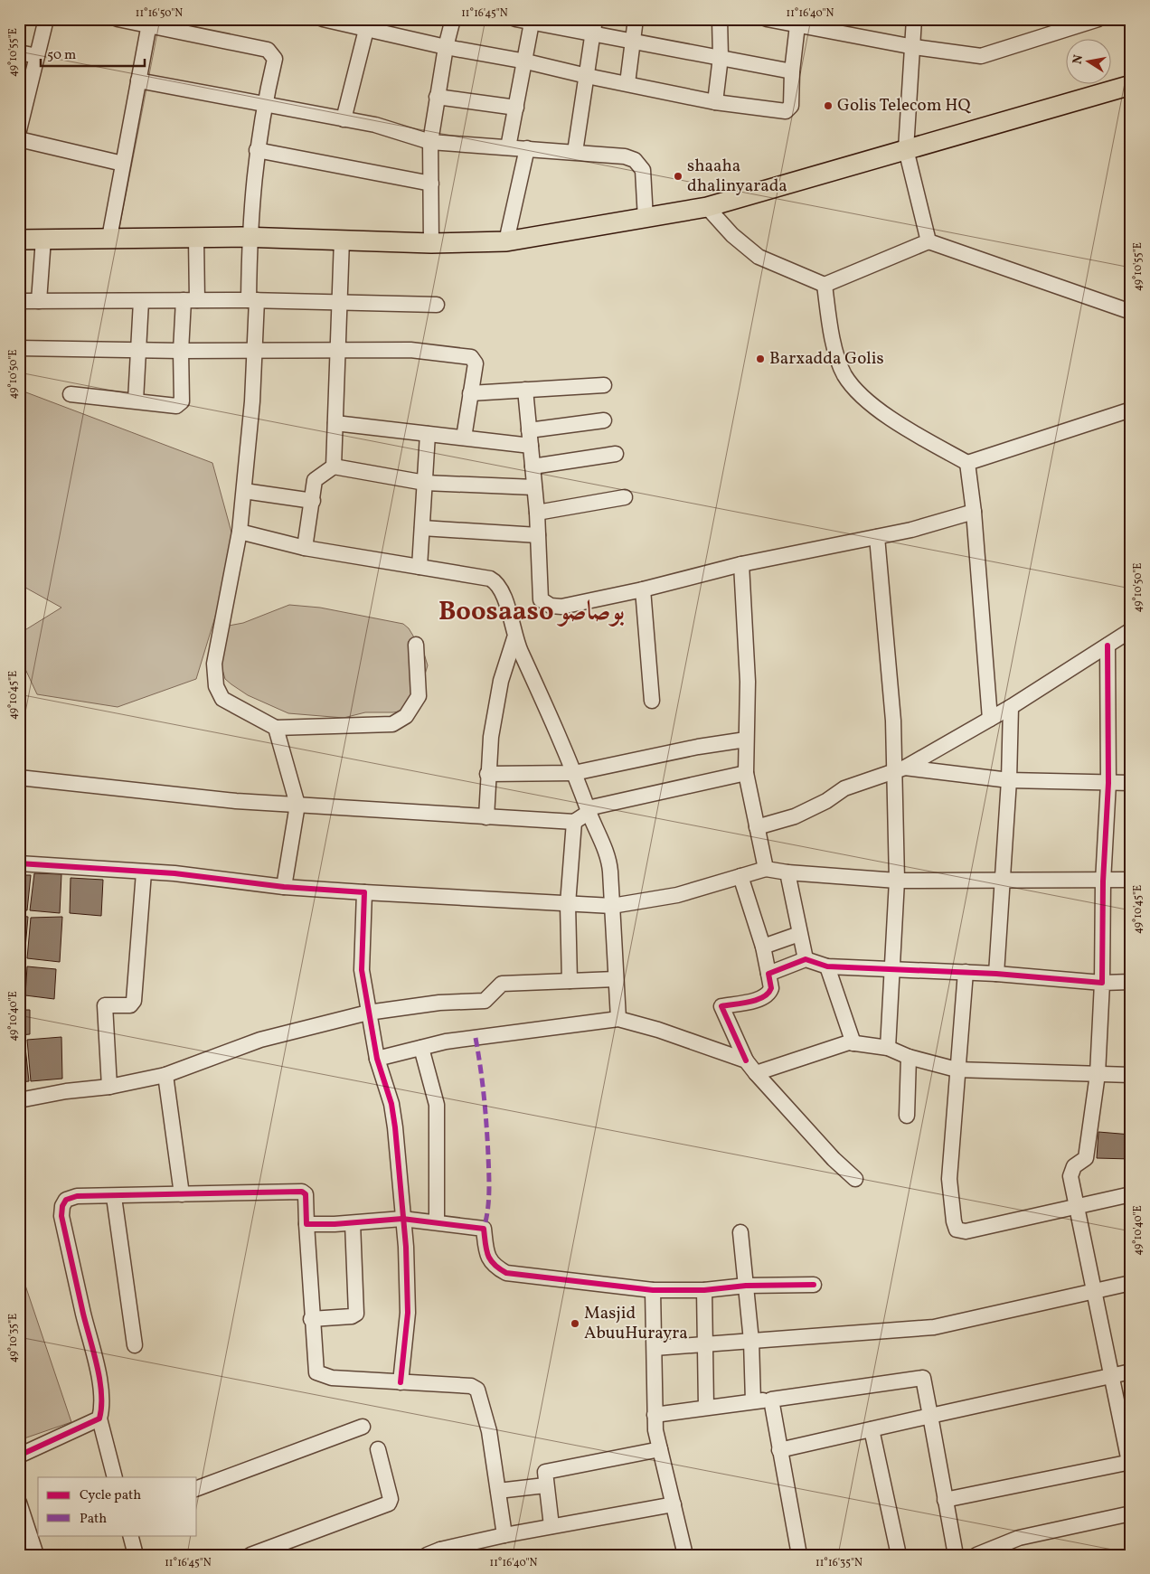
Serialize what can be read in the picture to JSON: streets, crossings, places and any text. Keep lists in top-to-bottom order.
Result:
{
  "districts": ["Boosaaso بوصاصو"],
  "places": [
    "Golis Telecom HQ",
    "shaaha dhalinyarada",
    "Barxadda Golis",
    "Masjid AbuuHurayra"
  ],
  "legend": ["Cycle path", "Path"],
  "scale_bar": "50 m",
  "north": "left",
  "coordinates": [
    "11°16'50\"N",
    "11°16'45\"N",
    "11°16'40\"N",
    "49°10'55\"E",
    "49°10'50\"E",
    "49°10'45\"E",
    "49°10'40\"E",
    "49°10'35\"E",
    "11°16'35\"N"
  ]
}
